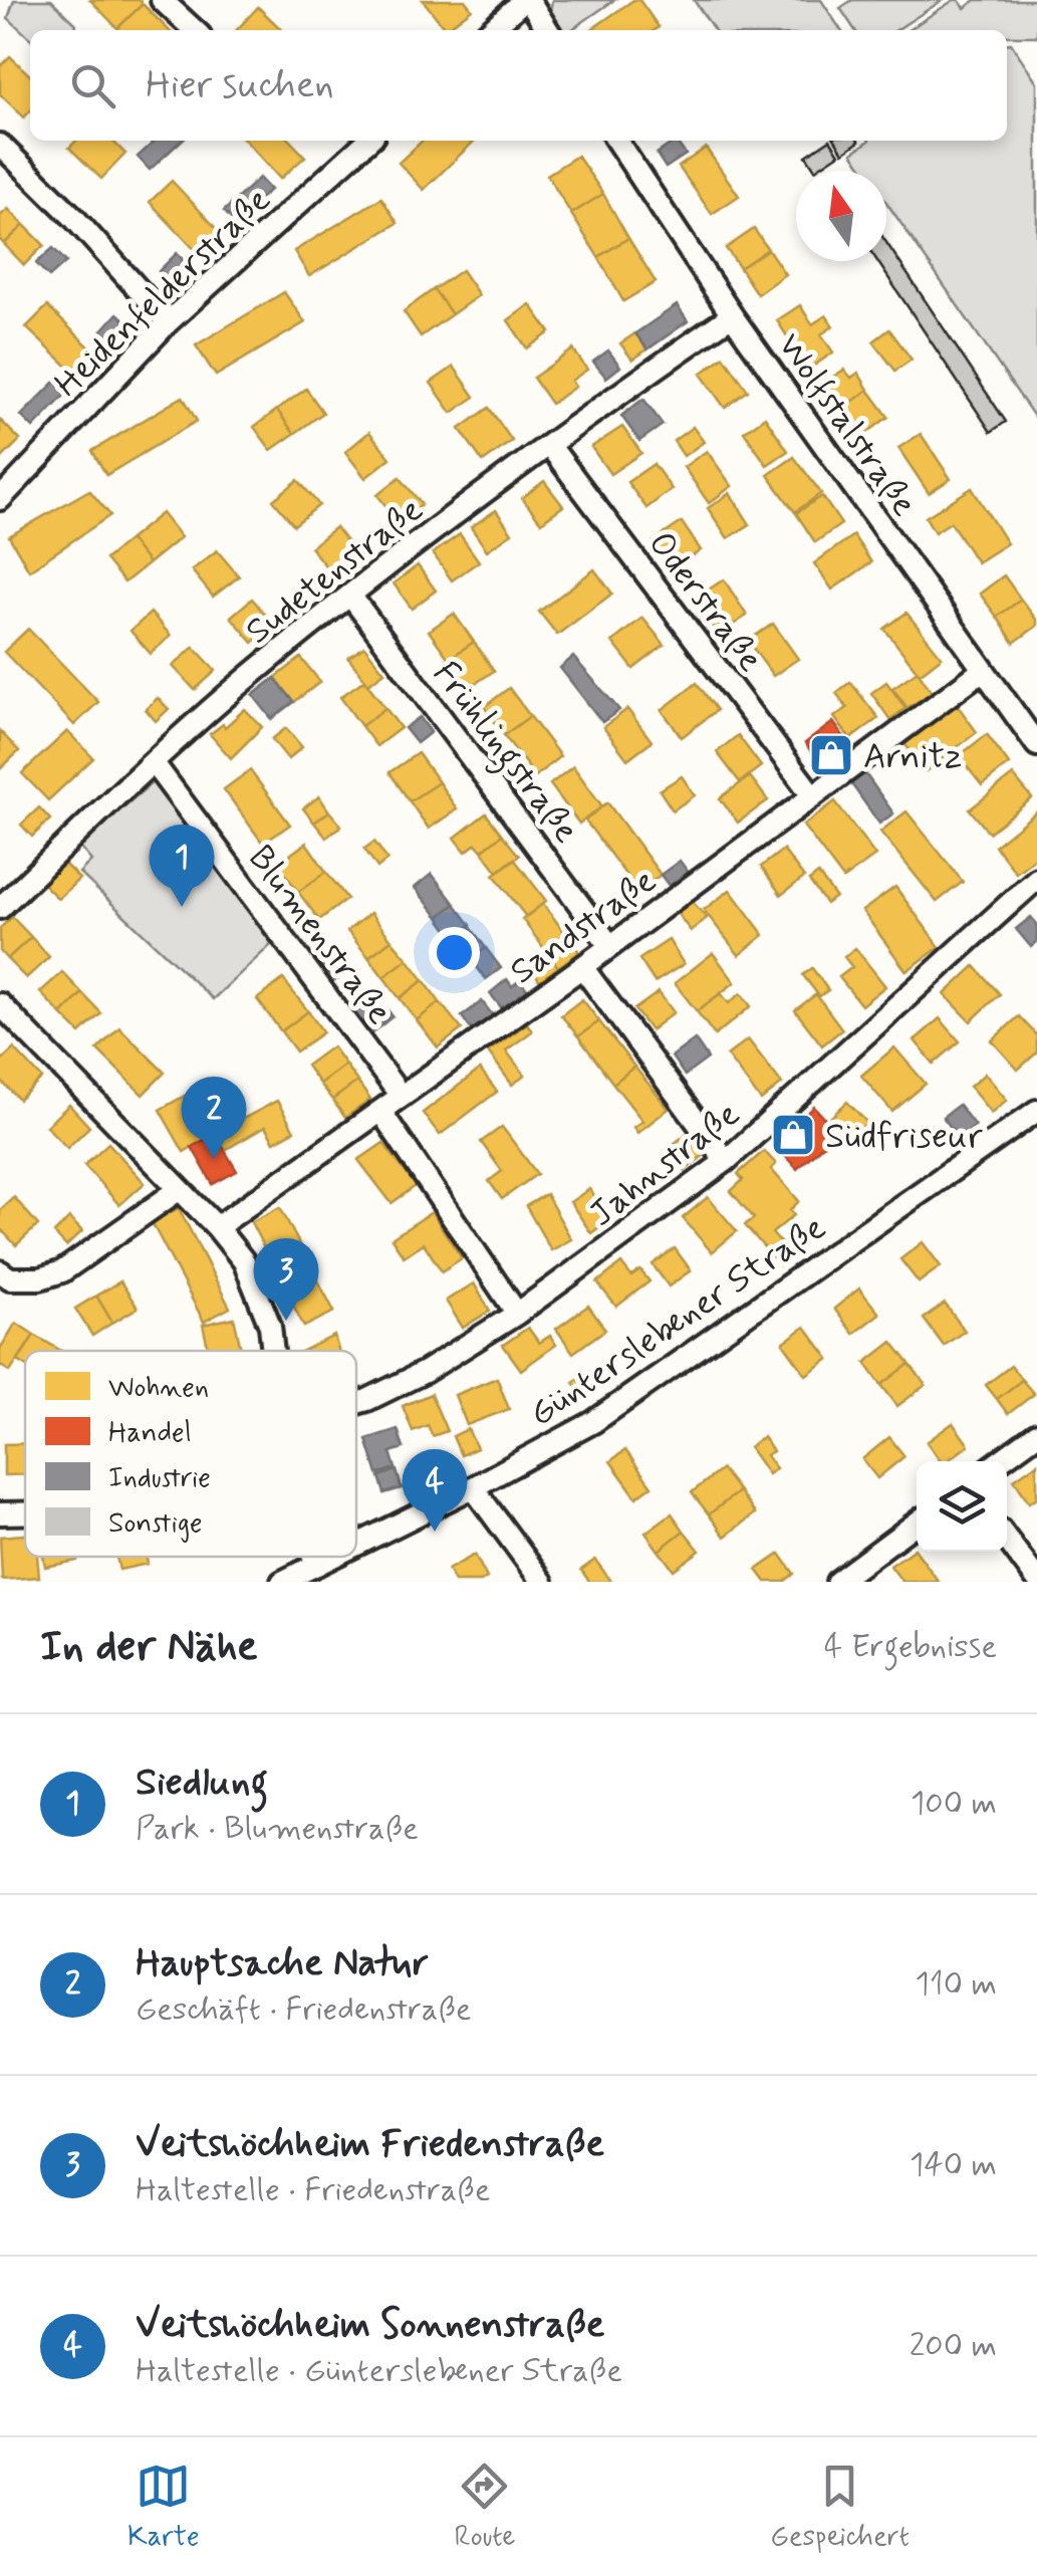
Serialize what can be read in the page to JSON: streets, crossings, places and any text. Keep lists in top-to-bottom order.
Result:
{
  "streets": {
    "street": [
      "Heidenfelderstraße",
      "Wolfstalstraße",
      "Sudetenstraße",
      "Oderstraße",
      "Frühlingstraße",
      "Sandstraße",
      "Blumenstraße",
      "Jahnstraße",
      "Günterslebener Straße"
    ]
  },
  "crossings": [
    ["Wolfstalstraße", "Sudetenstraße"],
    ["Wolfstalstraße", "Sandstraße"],
    ["Sudetenstraße", "Oderstraße"],
    ["Sudetenstraße", "Frühlingstraße"],
    ["Sudetenstraße", "Blumenstraße"],
    ["Oderstraße", "Sandstraße"],
    ["Frühlingstraße", "Sandstraße"],
    ["Sandstraße", "Blumenstraße"]
  ],
  "places": {
    "shop": ["Arnitz", "Südfriseur"]
  },
  "legend": [
    "Wohnen",
    "Handel",
    "Industrie",
    "Sonstige"
  ],
  "north": "top",
  "page": {
    "search": "Hier suchen",
    "pins": [
      "1",
      "2",
      "3",
      "4"
    ],
    "heading": ["In der Nähe", "4 Ergebnisse"],
    "list": [
      {
        "mark": "1",
        "name": "Siedlung",
        "note": "Park · Blumenstraße",
        "value": "100 m"
      },
      {
        "mark": "2",
        "name": "Hauptsache Natur",
        "note": "Geschäft · Friedenstraße",
        "value": "110 m"
      },
      {
        "mark": "3",
        "name": "Veitshöchheim Friedenstraße",
        "note": "Haltestelle · Friedenstraße",
        "value": "140 m"
      },
      {
        "mark": "4",
        "name": "Veitshöchheim Sonnenstraße",
        "note": "Haltestelle · Günterslebener Straße",
        "value": "200 m"
      }
    ],
    "nav": ["Karte", "Route", "Gespeichert"]
  }
}
